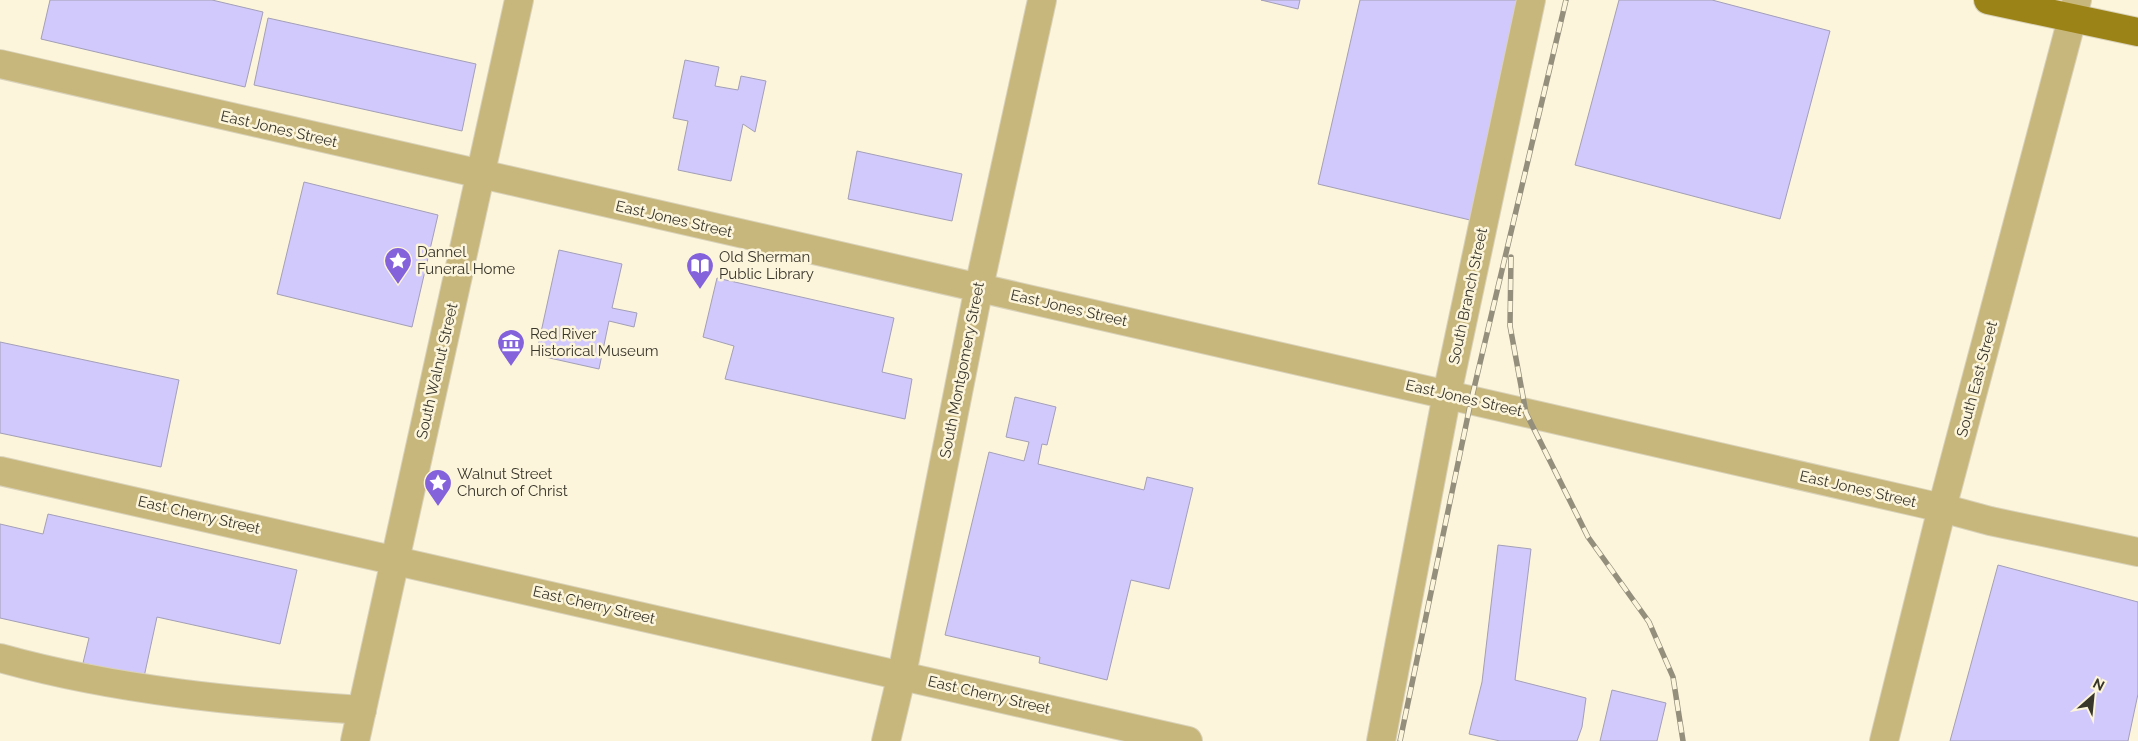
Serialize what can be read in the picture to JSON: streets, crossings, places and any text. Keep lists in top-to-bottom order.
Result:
{
  "streets": {
    "street": [
      "East Jones Street",
      "South Branch Street",
      "South Montgomery Street",
      "South Walnut Street",
      "South East Street",
      "East Cherry Street"
    ]
  },
  "crossings": [
    ["East Jones Street", "South Branch Street"],
    ["East Jones Street", "South Montgomery Street"],
    ["East Jones Street", "South Walnut Street"],
    ["East Jones Street", "South East Street"],
    ["South Montgomery Street", "East Cherry Street"],
    ["South Walnut Street", "East Cherry Street"]
  ],
  "places": {
    "place": ["Dannel Funeral Home", "Walnut Street Church of Christ"],
    "library": ["Old Sherman Public Library"],
    "museum": ["Red River Historical Museum"]
  },
  "north": "top right"
}
